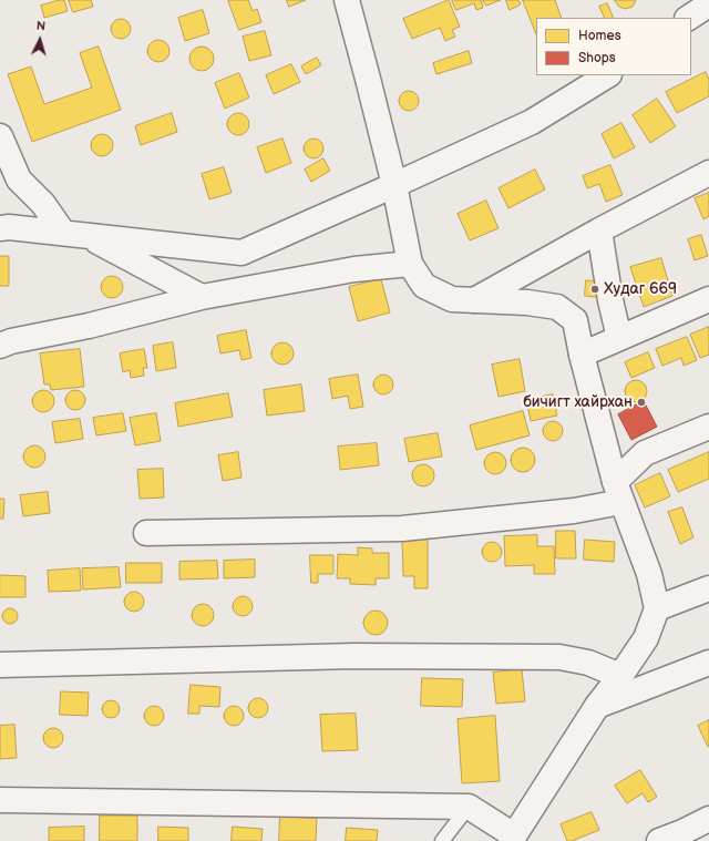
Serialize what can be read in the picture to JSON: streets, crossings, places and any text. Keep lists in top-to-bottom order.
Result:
{
  "places": ["Худаг 669", "бичигт хайрхан"],
  "legend": ["Homes", "Shops"],
  "north": "top"
}
